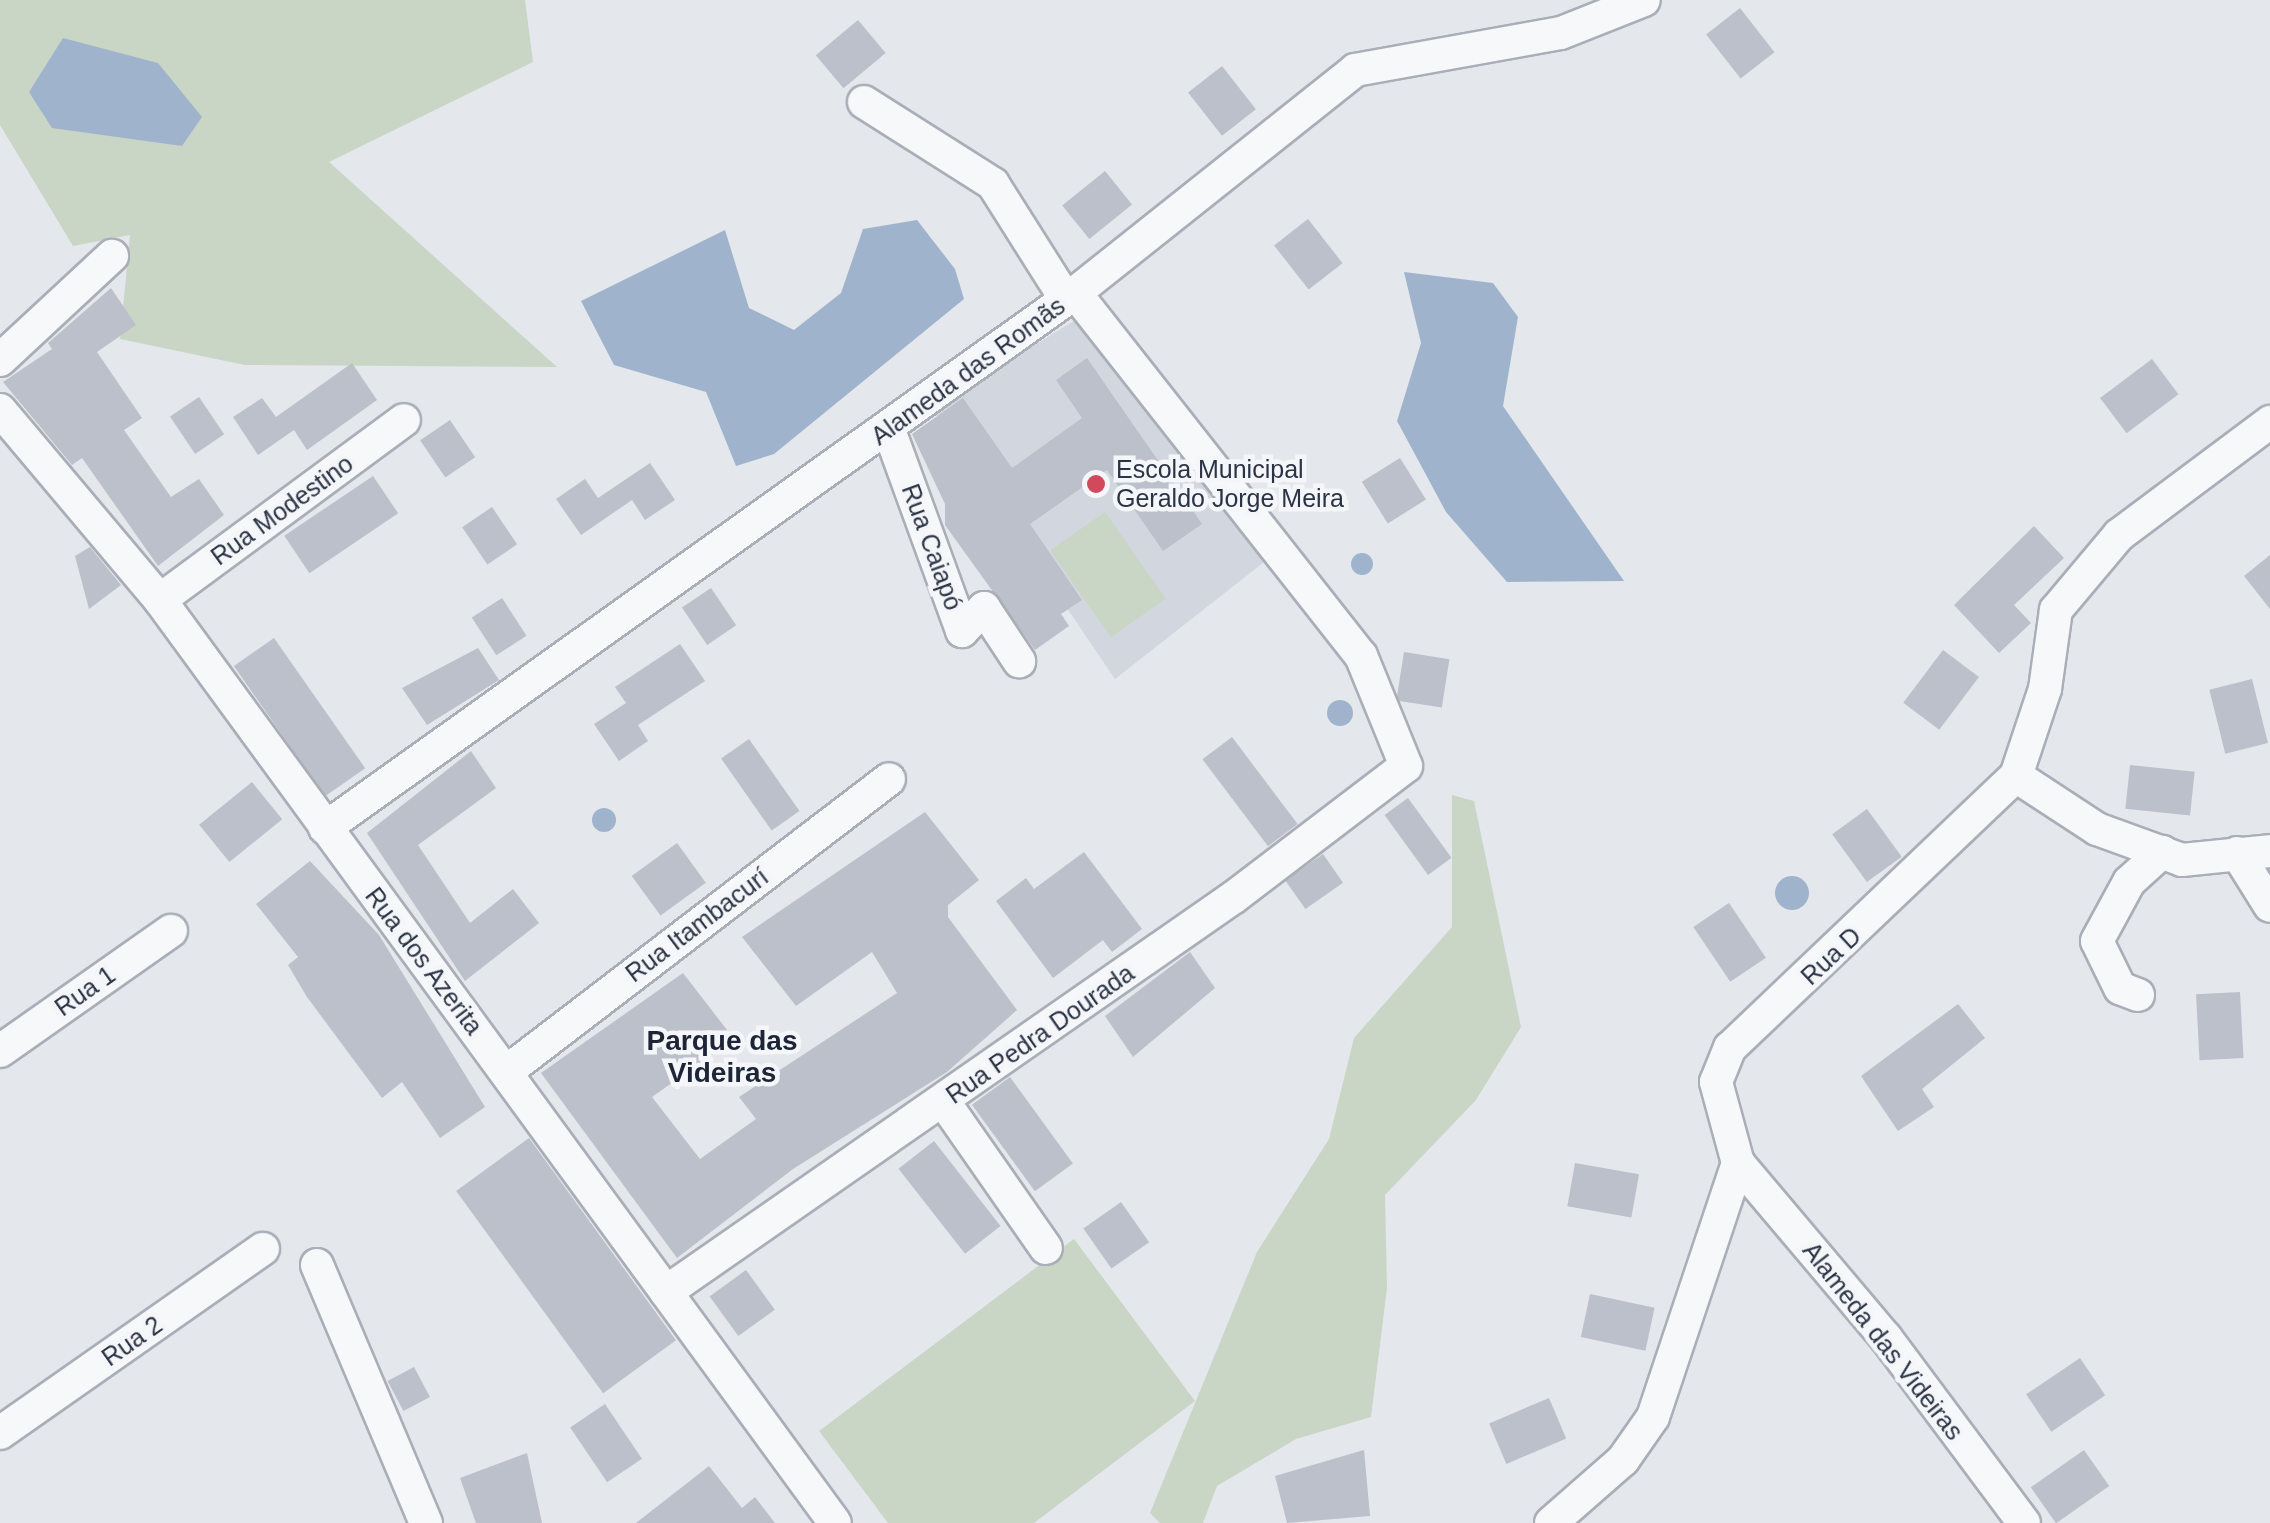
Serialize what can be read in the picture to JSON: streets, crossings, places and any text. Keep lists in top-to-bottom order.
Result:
{
  "streets": {
    "street": [
      "Alameda das Romãs",
      "Rua Modestino",
      "Rua Caiapó",
      "Rua Itambacurí",
      "Rua D",
      "Rua dos Azerita",
      "Rua 1",
      "Rua Pedra Dourada",
      "Rua 2",
      "Alameda das Videiras"
    ]
  },
  "crossings": [
    ["Alameda das Romãs", "Rua Caiapó"],
    ["Alameda das Romãs", "Rua dos Azerita"],
    ["Alameda das Romãs", "Rua Pedra Dourada"],
    ["Rua Modestino", "Rua dos Azerita"],
    ["Rua Itambacurí", "Rua dos Azerita"],
    ["Rua D", "Alameda das Videiras"],
    ["Rua dos Azerita", "Rua Pedra Dourada"]
  ],
  "districts": ["Parque das Videiras"],
  "places": ["Escola Municipal Geraldo Jorge Meira"]
}
